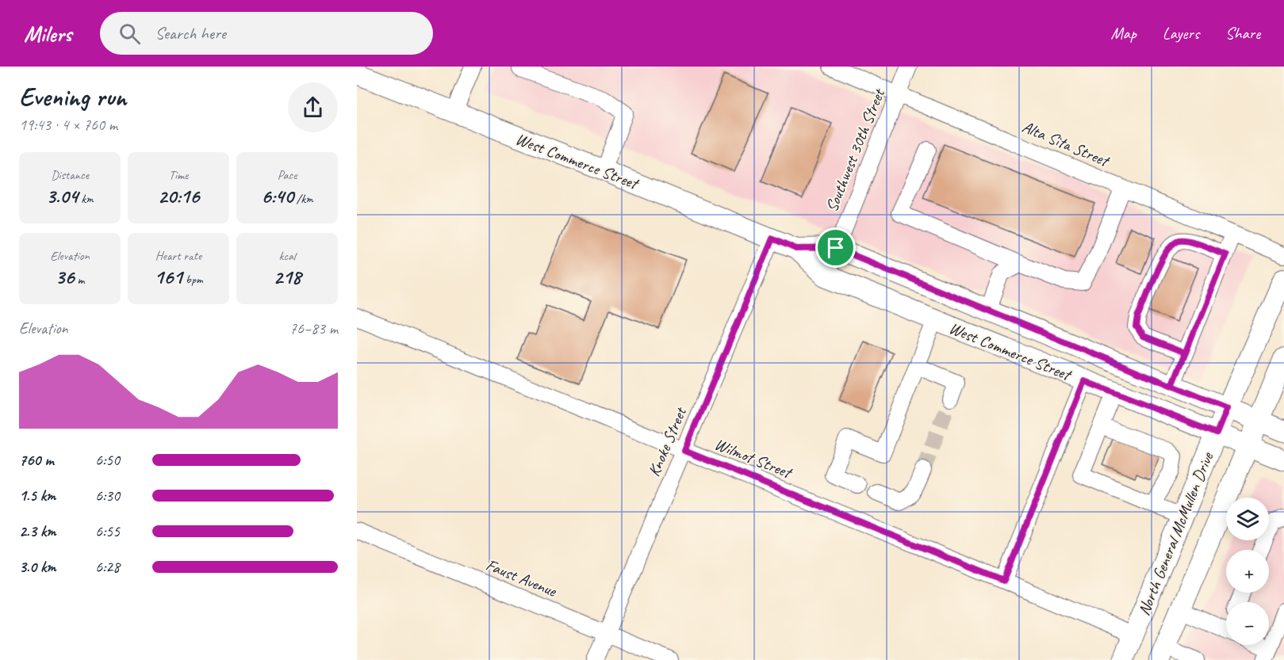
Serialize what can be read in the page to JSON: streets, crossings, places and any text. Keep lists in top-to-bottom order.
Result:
{
  "streets": {
    "main road": ["West Commerce Street", "North General McMullen Drive"],
    "street": [
      "Alta Sita Street",
      "Southwest 30th Street",
      "Knoke Street",
      "Wilmot Street",
      "Faust Avenue"
    ]
  },
  "crossings": [
    ["Alta Sita Street", "Southwest 30th Street"],
    ["Southwest 30th Street", "West Commerce Street"],
    ["West Commerce Street", "Knoke Street"],
    ["West Commerce Street", "North General McMullen Drive"],
    ["Knoke Street", "Wilmot Street"],
    ["Knoke Street", "Faust Avenue"],
    ["Wilmot Street", "North General McMullen Drive"]
  ],
  "page": {
    "header": "Milers",
    "search": "Search here",
    "nav": ["Map", "Layers", "Share"],
    "heading": ["Evening run", "19:43 · 4 × 760 m"],
    "stats": [
      ["Distance", "3.04 km"],
      ["Time", "20:16"],
      ["Pace", "6:40 /km"],
      ["Elevation", "36 m"],
      ["Heart rate", "161 bpm"],
      ["kcal", "218"]
    ],
    "chart": ["Elevation", "76–83 m"],
    "list": [
      {
        "name": "760 m",
        "note": "6:50"
      },
      {
        "name": "1.5 km",
        "note": "6:30"
      },
      {
        "name": "2.3 km",
        "note": "6:55"
      },
      {
        "name": "3.0 km",
        "note": "6:28"
      }
    ],
    "map_buttons": ["+", "−"]
  }
}
